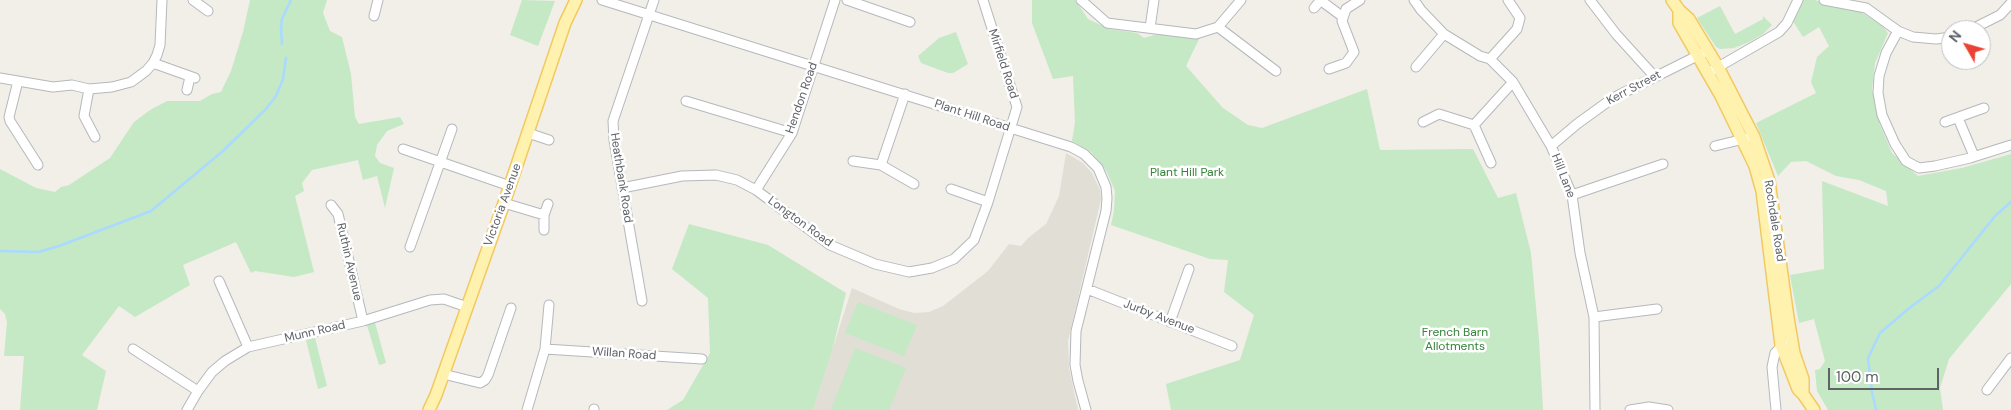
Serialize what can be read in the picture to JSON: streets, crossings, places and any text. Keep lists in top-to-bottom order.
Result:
{
  "streets": {
    "main road": ["Victoria Avenue", "Rochdale Road"],
    "street": [
      "Mirfield Road",
      "Kerr Street",
      "Hendon Road",
      "Plant Hill Road",
      "Hill Lane",
      "Heathbank Road",
      "Longton Road",
      "Ruthin Avenue",
      "Jurby Avenue",
      "Munn Road",
      "Willan Road"
    ]
  },
  "crossings": [
    ["Mirfield Road", "Plant Hill Road"],
    ["Mirfield Road", "Longton Road"],
    ["Kerr Street", "Hill Lane"],
    ["Kerr Street", "Rochdale Road"],
    ["Hendon Road", "Plant Hill Road"],
    ["Hendon Road", "Longton Road"],
    ["Plant Hill Road", "Heathbank Road"],
    ["Plant Hill Road", "Longton Road"],
    ["Plant Hill Road", "Jurby Avenue"],
    ["Heathbank Road", "Longton Road"],
    ["Victoria Avenue", "Munn Road"],
    ["Ruthin Avenue", "Munn Road"]
  ],
  "parks": ["Plant Hill Park", "French Barn Allotments"],
  "scale_bar": "100 m",
  "north": "top left"
}
